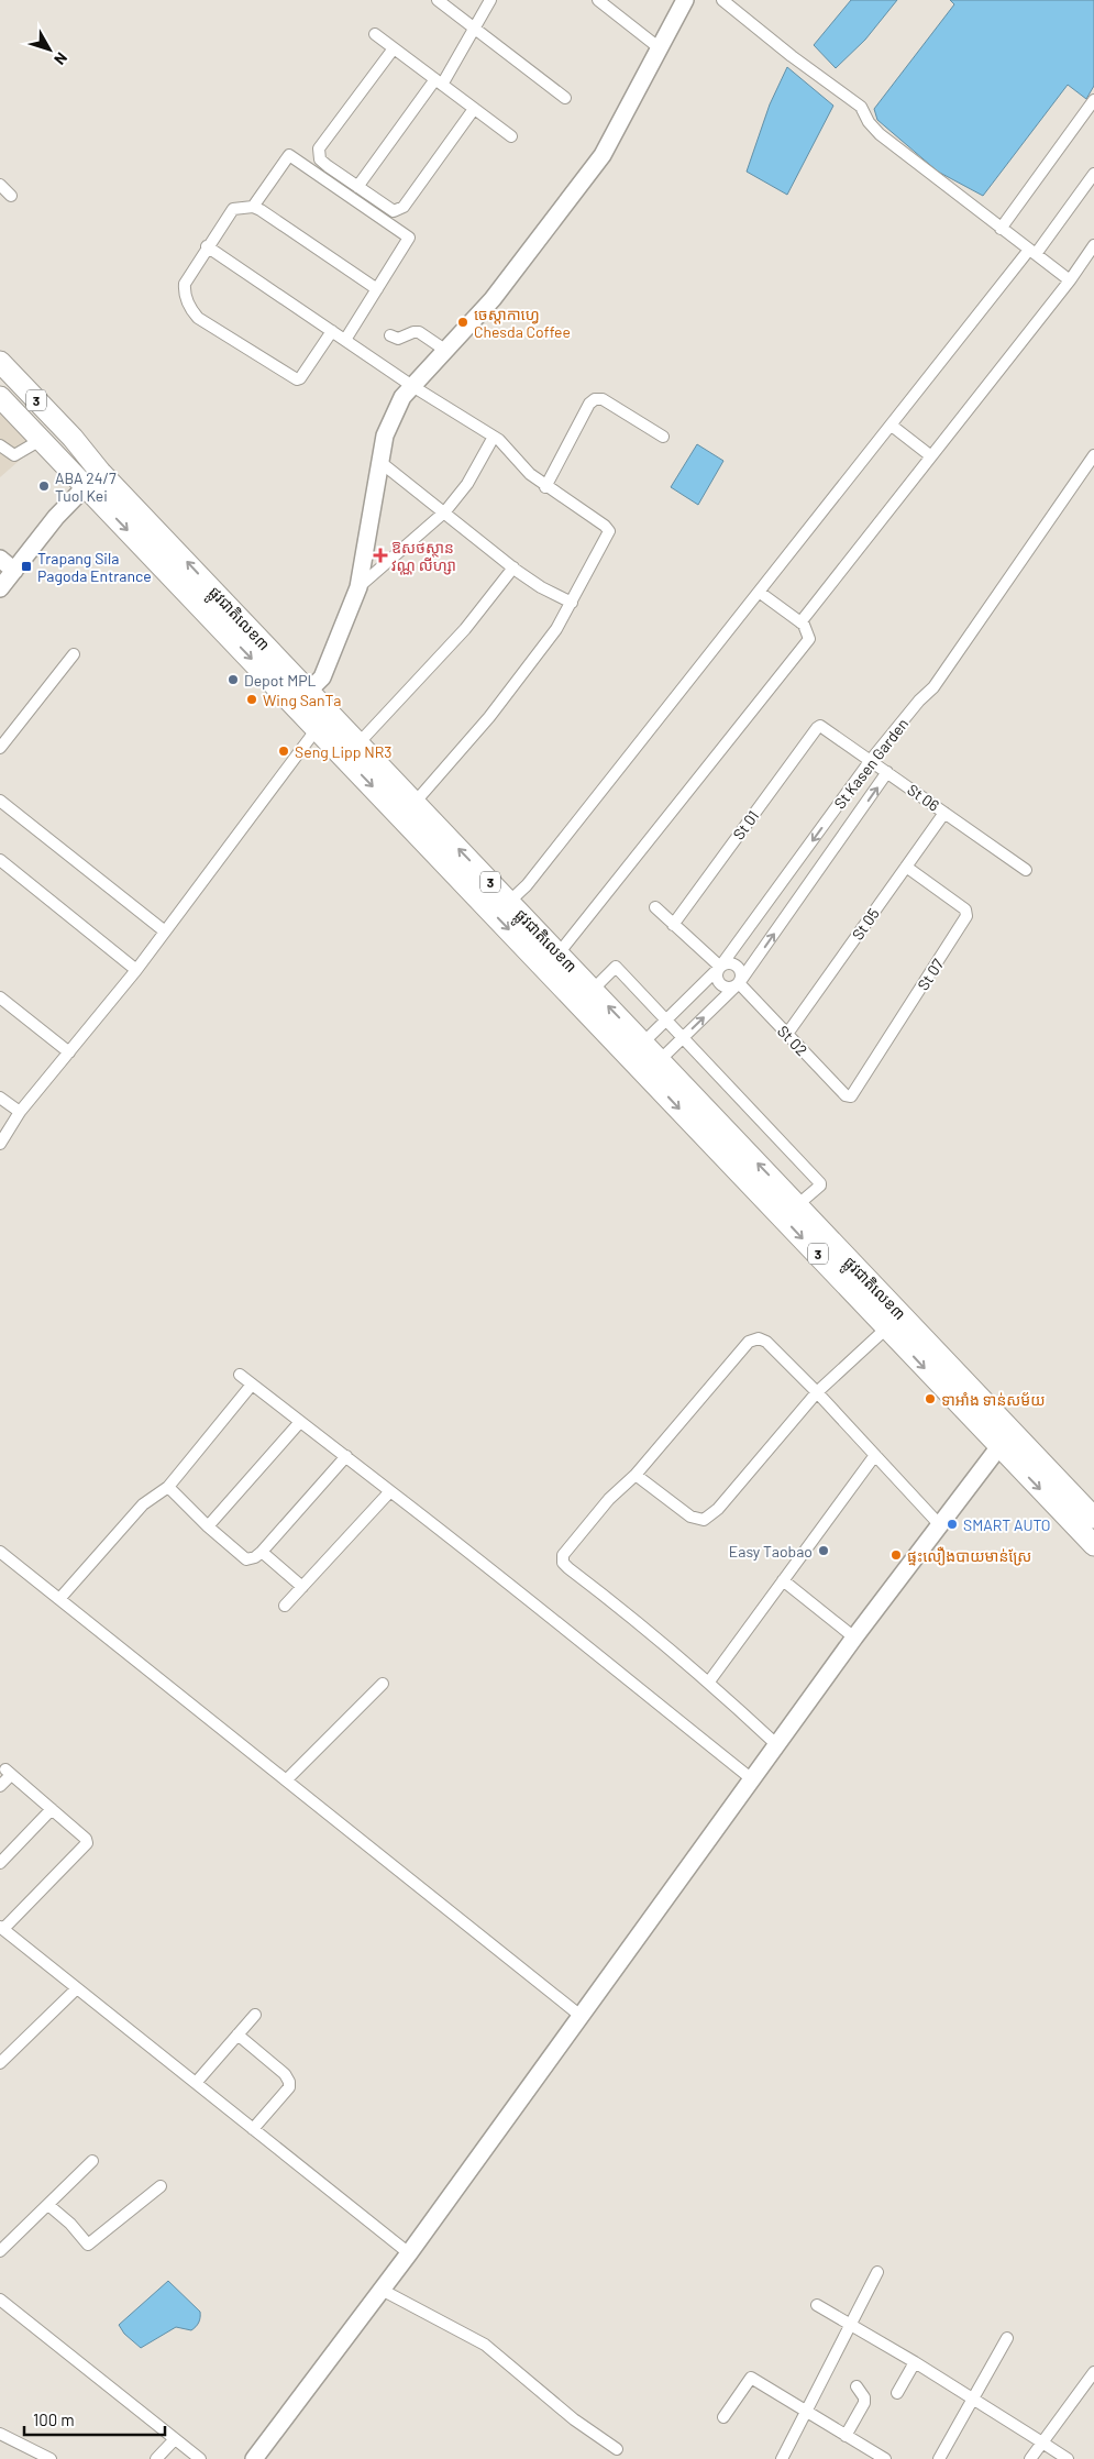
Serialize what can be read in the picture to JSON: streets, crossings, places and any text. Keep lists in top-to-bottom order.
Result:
{
  "streets": {
    "highway": ["3", "ផ្លូវជាតិលេខ៣"],
    "street": [
      "St Kasen Garden",
      "St 06",
      "St 01",
      "St 05",
      "St 07",
      "St 02"
    ]
  },
  "crossings": [
    ["ផ្លូវជាតិលេខ៣", "St Kasen Garden"],
    ["St Kasen Garden", "St 06"],
    ["St Kasen Garden", "St 02"],
    ["St 06", "St 01"],
    ["St 06", "St 05"],
    ["St 05", "St 07"],
    ["St 05", "St 02"],
    ["St 07", "St 02"]
  ],
  "places": {
    "other": [
      "ចេស្ដាកាហ្វេ Chesda Coffee",
      "ABA 24/7 Tuol Kei",
      "Depot MPL",
      "Wing SanTa",
      "Seng Lipp NR3",
      "ទាអាំង ទាន់សម័យ",
      "SMART AUTO",
      "Easy Taobao",
      "ផ្ទះលឿងបាយមាន់ស្រែ"
    ],
    "health": ["ឱសថស្ថាន វណ្ណ លីហ្សា"],
    "transit": ["Trapang Sila Pagoda Entrance"]
  },
  "scale_bar": "100 m",
  "north": "bottom right"
}
